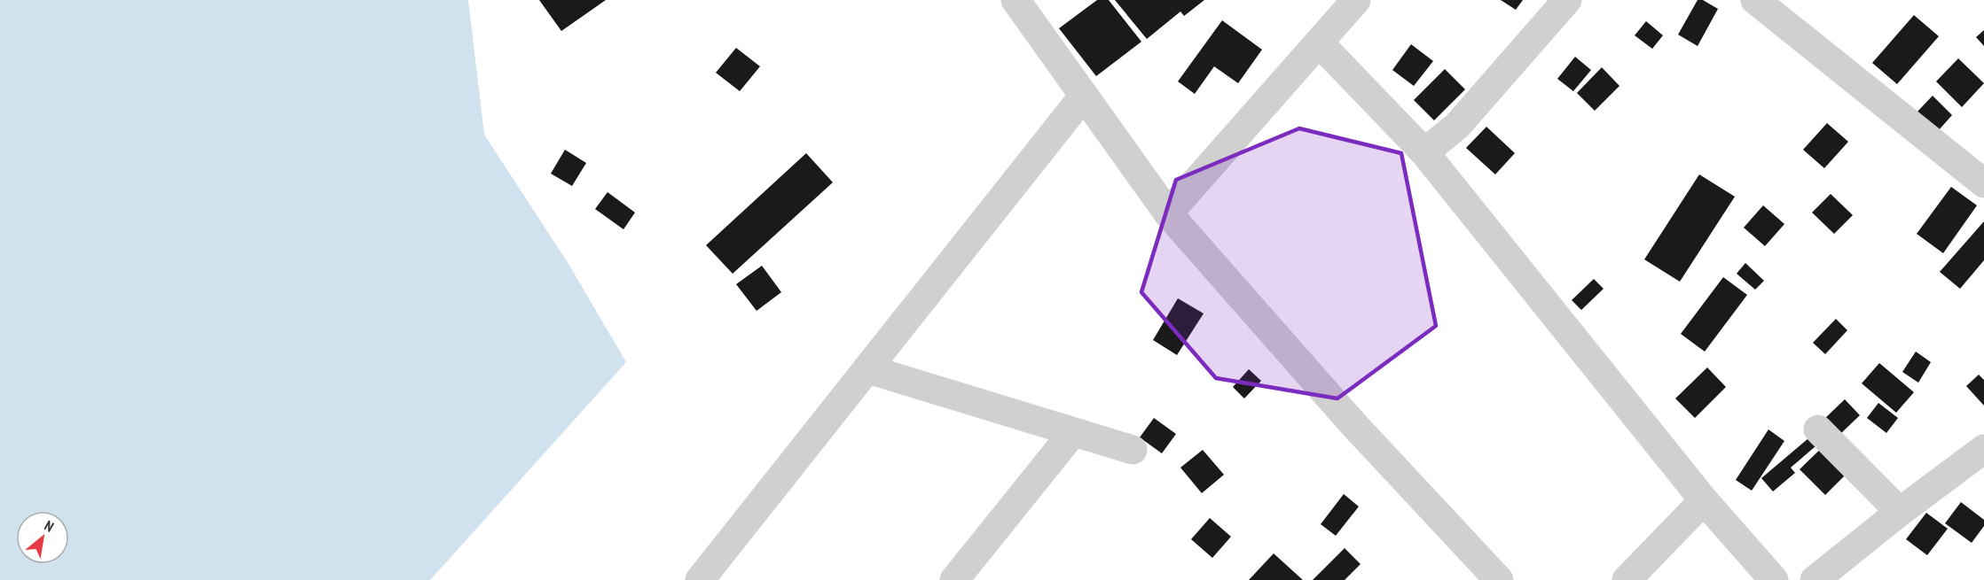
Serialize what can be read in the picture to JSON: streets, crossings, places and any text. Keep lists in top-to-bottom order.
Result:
{
  "north": "top right"
}
